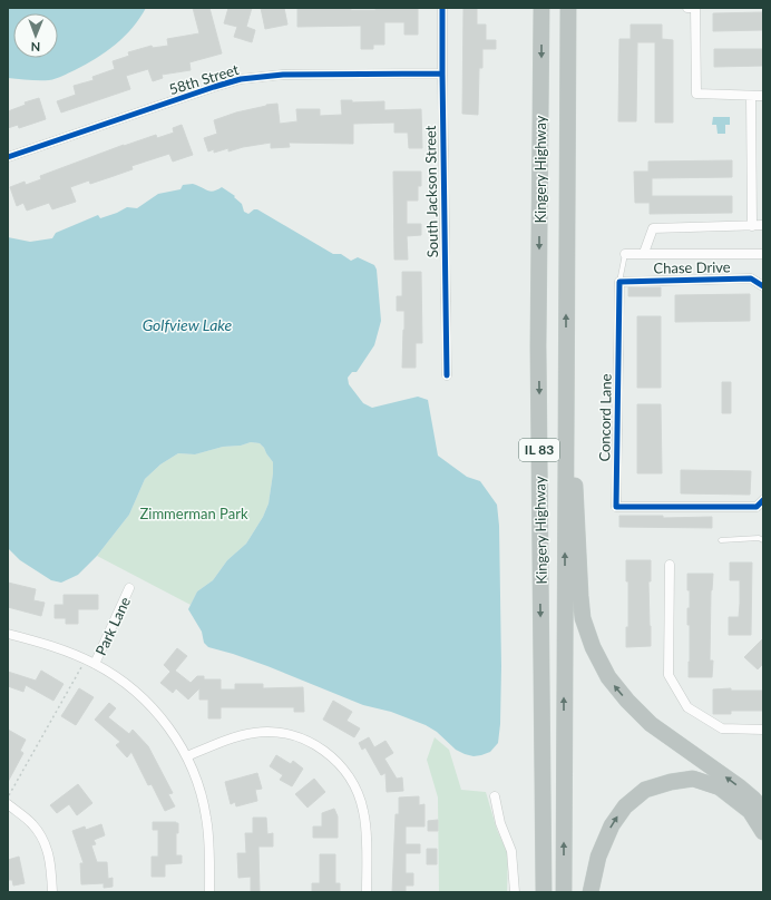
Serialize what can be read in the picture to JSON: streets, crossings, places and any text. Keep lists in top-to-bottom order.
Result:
{
  "streets": {
    "highway": ["Kingery Highway", "IL 83"],
    "street": [
      "58th Street",
      "South Jackson Street",
      "Chase Drive",
      "Concord Lane",
      "Park Lane"
    ]
  },
  "crossings": [
    ["58th Street", "South Jackson Street"],
    ["Chase Drive", "Concord Lane"]
  ],
  "water": ["Golfview Lake"],
  "parks": ["Zimmerman Park"],
  "north": "bottom"
}
